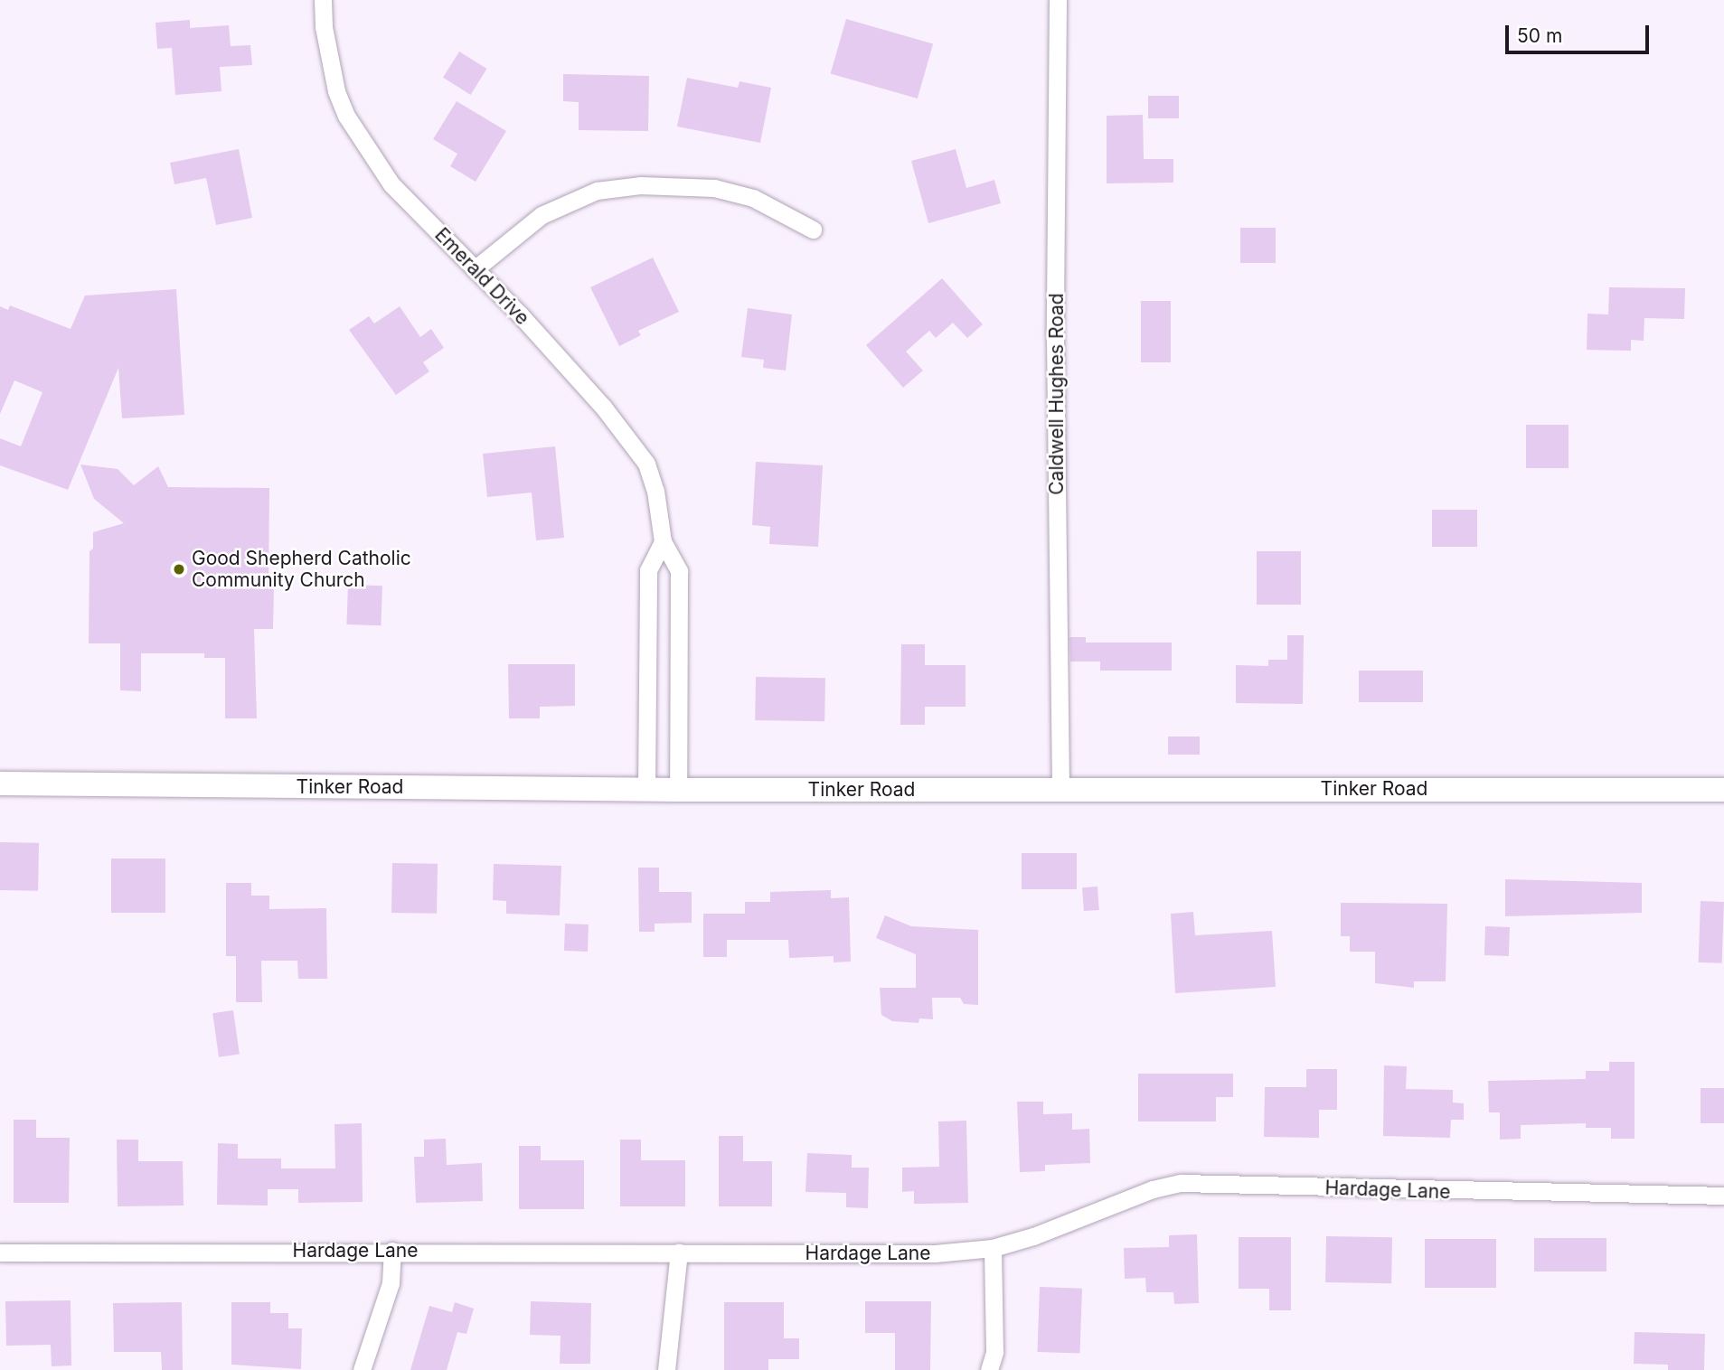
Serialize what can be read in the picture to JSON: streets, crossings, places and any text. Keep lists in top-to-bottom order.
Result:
{
  "streets": {
    "main road": ["Tinker Road"],
    "street": ["Emerald Drive", "Caldwell Hughes Road", "Hardage Lane"]
  },
  "crossings": [
    ["Emerald Drive", "Tinker Road"],
    ["Caldwell Hughes Road", "Tinker Road"]
  ],
  "places": ["Good Shepherd Catholic Community Church"],
  "scale_bar": "50 m"
}
